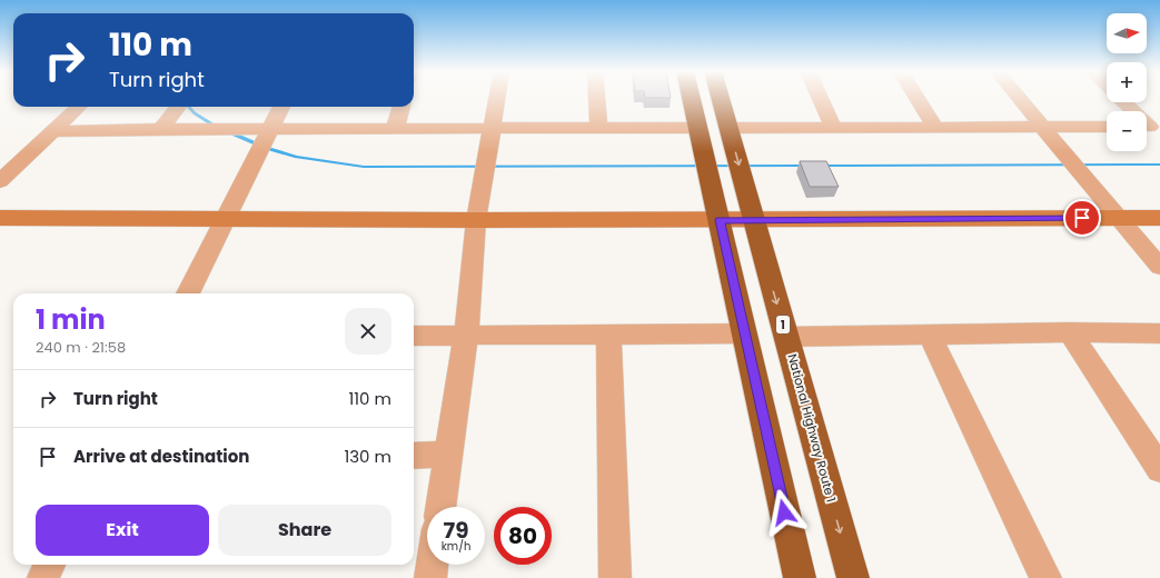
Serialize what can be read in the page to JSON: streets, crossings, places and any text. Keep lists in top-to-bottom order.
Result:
{
  "streets": {
    "highway": ["1", "National Highway Route 1"]
  },
  "north": "right",
  "page": {
    "map_buttons": ["+", "−"],
    "turn": ["110 m", "Turn right"],
    "heading": ["1 min", "240 m · 21:58"],
    "list": [
      {
        "name": "Turn right",
        "value": "110 m"
      },
      {
        "name": "Arrive at destination",
        "value": "130 m"
      }
    ],
    "buttons": ["Exit", "Share"],
    "speed": "79 km/h",
    "limit": "80"
  }
}
